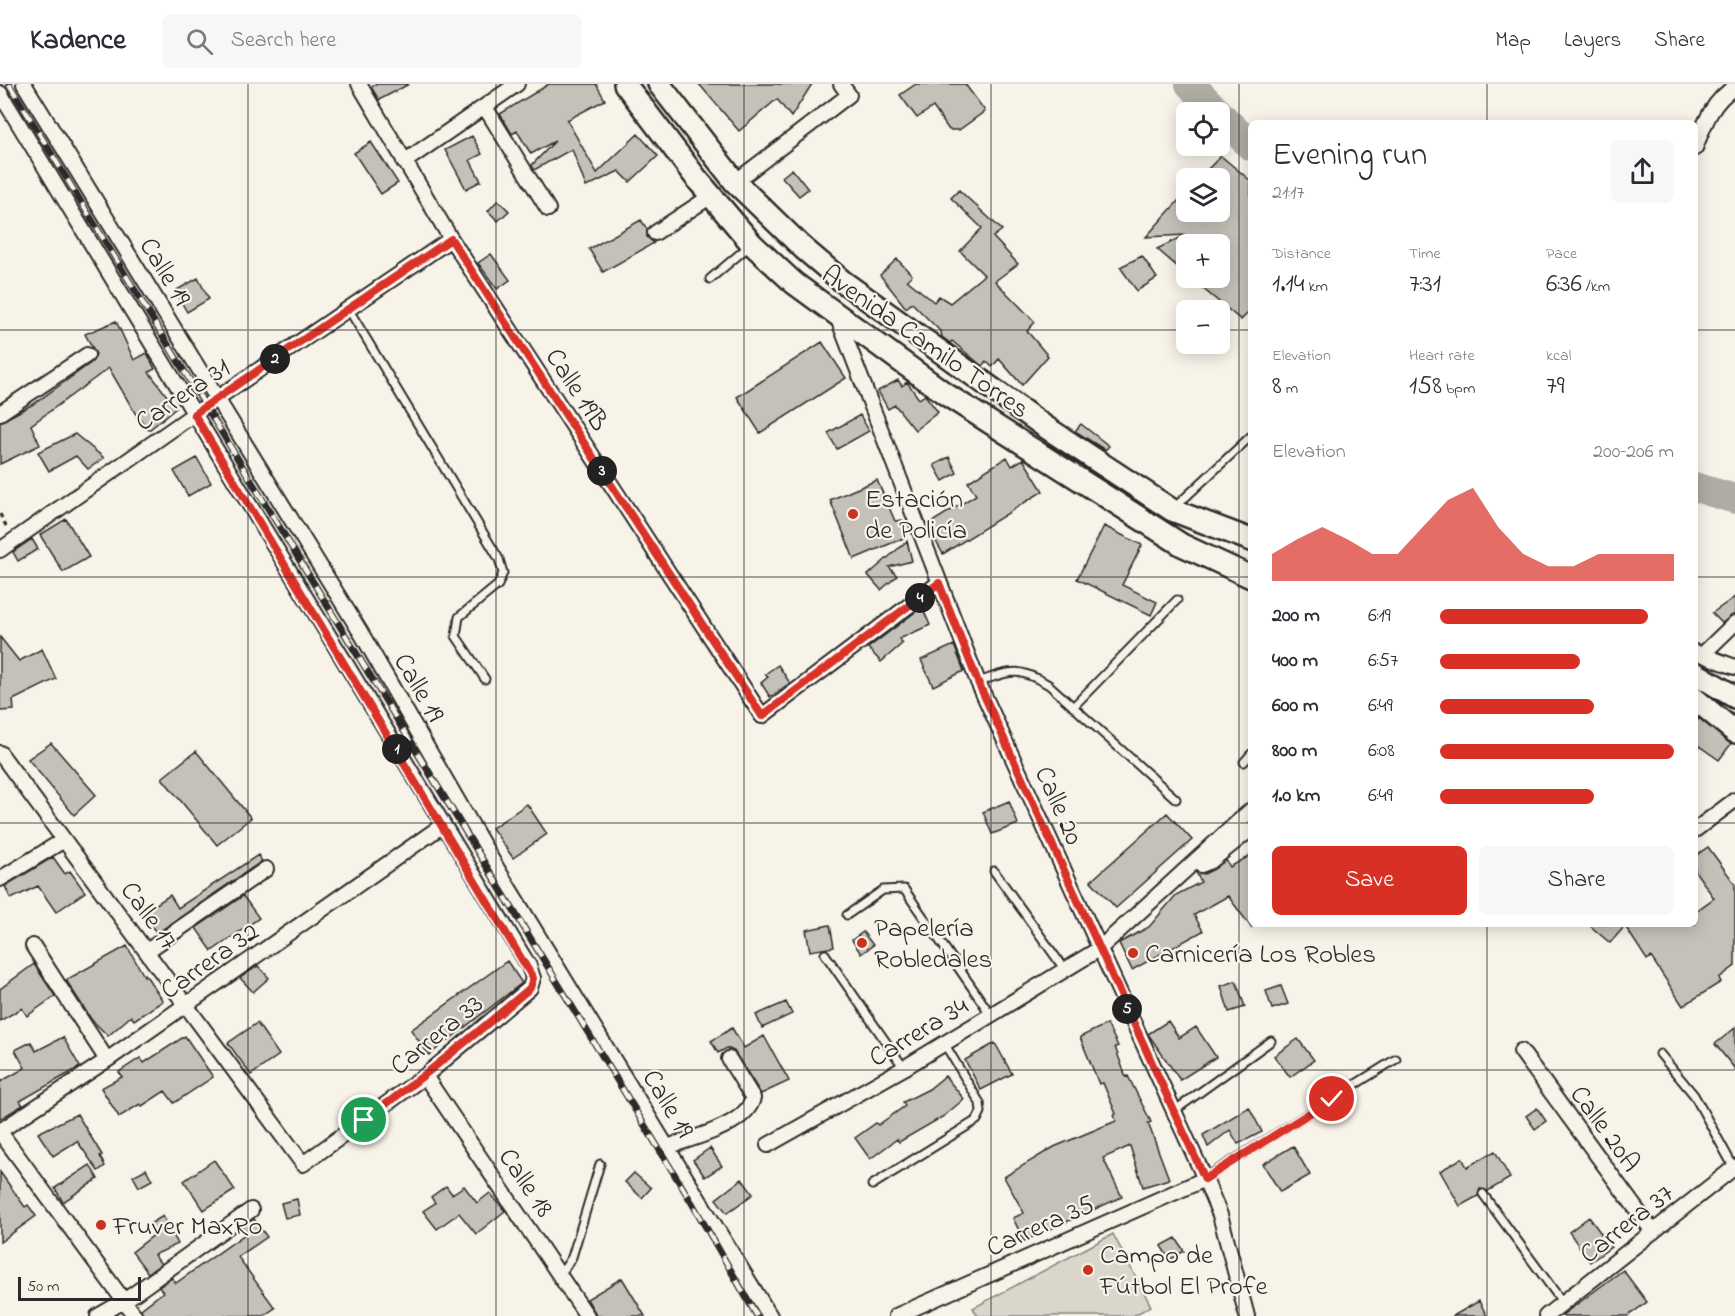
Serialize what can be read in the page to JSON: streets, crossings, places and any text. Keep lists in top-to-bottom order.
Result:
{
  "streets": {
    "main road": ["Avenida Camilo Torres"],
    "street": [
      "Calle 19",
      "Calle 19B",
      "Carrera 31",
      "Calle 20",
      "Calle 17",
      "Carrera 32",
      "Carrera 34",
      "Carrera 33",
      "Calle 20A",
      "Calle 18",
      "Carrera 37",
      "Carrera 35"
    ]
  },
  "crossings": [
    ["Calle 19", "Carrera 31"],
    ["Calle 19", "Carrera 32"],
    ["Calle 19", "Carrera 33"],
    ["Avenida Camilo Torres", "Calle 20"],
    ["Calle 19B", "Carrera 31"],
    ["Calle 19B", "Calle 20"],
    ["Calle 20", "Carrera 34"],
    ["Calle 20", "Carrera 35"],
    ["Calle 17", "Carrera 32"],
    ["Calle 17", "Carrera 33"],
    ["Carrera 33", "Calle 18"],
    ["Calle 20A", "Carrera 37"]
  ],
  "places": [
    "Estación de Policía",
    "Papelería Robledales",
    "Carnicería Los Robles",
    "Fruver MaxRo",
    "Campo de Fútbol El Profe"
  ],
  "scale_bar": "50 m",
  "page": {
    "header": "Kadence",
    "search": "Search here",
    "nav": ["Map", "Layers", "Share"],
    "map_buttons": ["+", "−"],
    "heading": ["Evening run", "21:17"],
    "stats": [
      ["Distance", "1.14 km"],
      ["Time", "7:31"],
      ["Pace", "6:36 /km"],
      ["Elevation", "8 m"],
      ["Heart rate", "158 bpm"],
      ["kcal", "79"]
    ],
    "pins": [
      "2",
      "3",
      "4",
      "1",
      "5"
    ],
    "chart": ["Elevation", "200–206 m"],
    "list": [
      {
        "name": "200 m",
        "note": "6:19"
      },
      {
        "name": "400 m",
        "note": "6:57"
      },
      {
        "name": "600 m",
        "note": "6:49"
      },
      {
        "name": "800 m",
        "note": "6:08"
      },
      {
        "name": "1.0 km",
        "note": "6:49"
      }
    ],
    "buttons": ["Save", "Share"],
    "scale": "50 m"
  }
}
